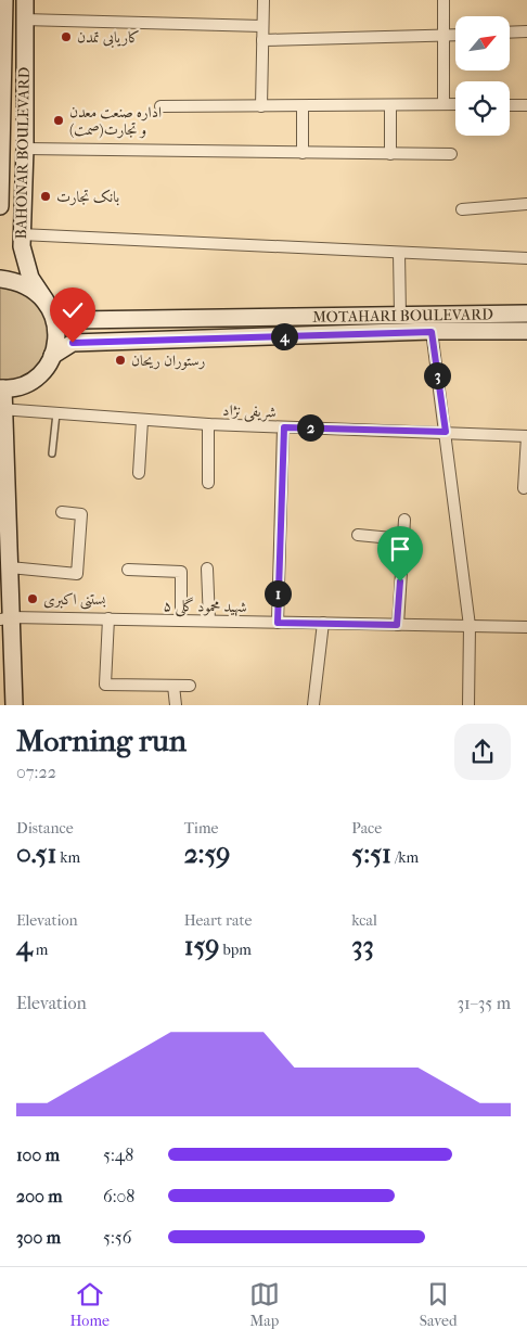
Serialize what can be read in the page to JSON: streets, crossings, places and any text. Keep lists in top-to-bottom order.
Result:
{
  "streets": {
    "main road": ["BAHONAR BOULEVARD", "MOTAHARI BOULEVARD"],
    "street": ["شریفی نژاد", "شهید محمود گلی ۵"]
  },
  "crossings": [
    ["BAHONAR BOULEVARD", "MOTAHARI BOULEVARD"]
  ],
  "places": [
    "کاریابی تمدن",
    "اداره صنعت معدن و تجارت(صمت)",
    "بانک تجارت",
    "رستوران ریحان",
    "بستنی اکبری"
  ],
  "north": "top right",
  "page": {
    "pins": [
      "4",
      "3",
      "2",
      "1"
    ],
    "heading": ["Morning run", "07:22"],
    "stats": [
      ["Distance", "0.51 km"],
      ["Time", "2:59"],
      ["Pace", "5:51 /km"],
      ["Elevation", "4 m"],
      ["Heart rate", "159 bpm"],
      ["kcal", "33"]
    ],
    "chart": ["Elevation", "31–35 m"],
    "list": [
      {
        "name": "100 m",
        "note": "5:48"
      },
      {
        "name": "200 m",
        "note": "6:08"
      },
      {
        "name": "300 m",
        "note": "5:56"
      }
    ],
    "tabs": ["Home", "Map", "Saved"]
  }
}
